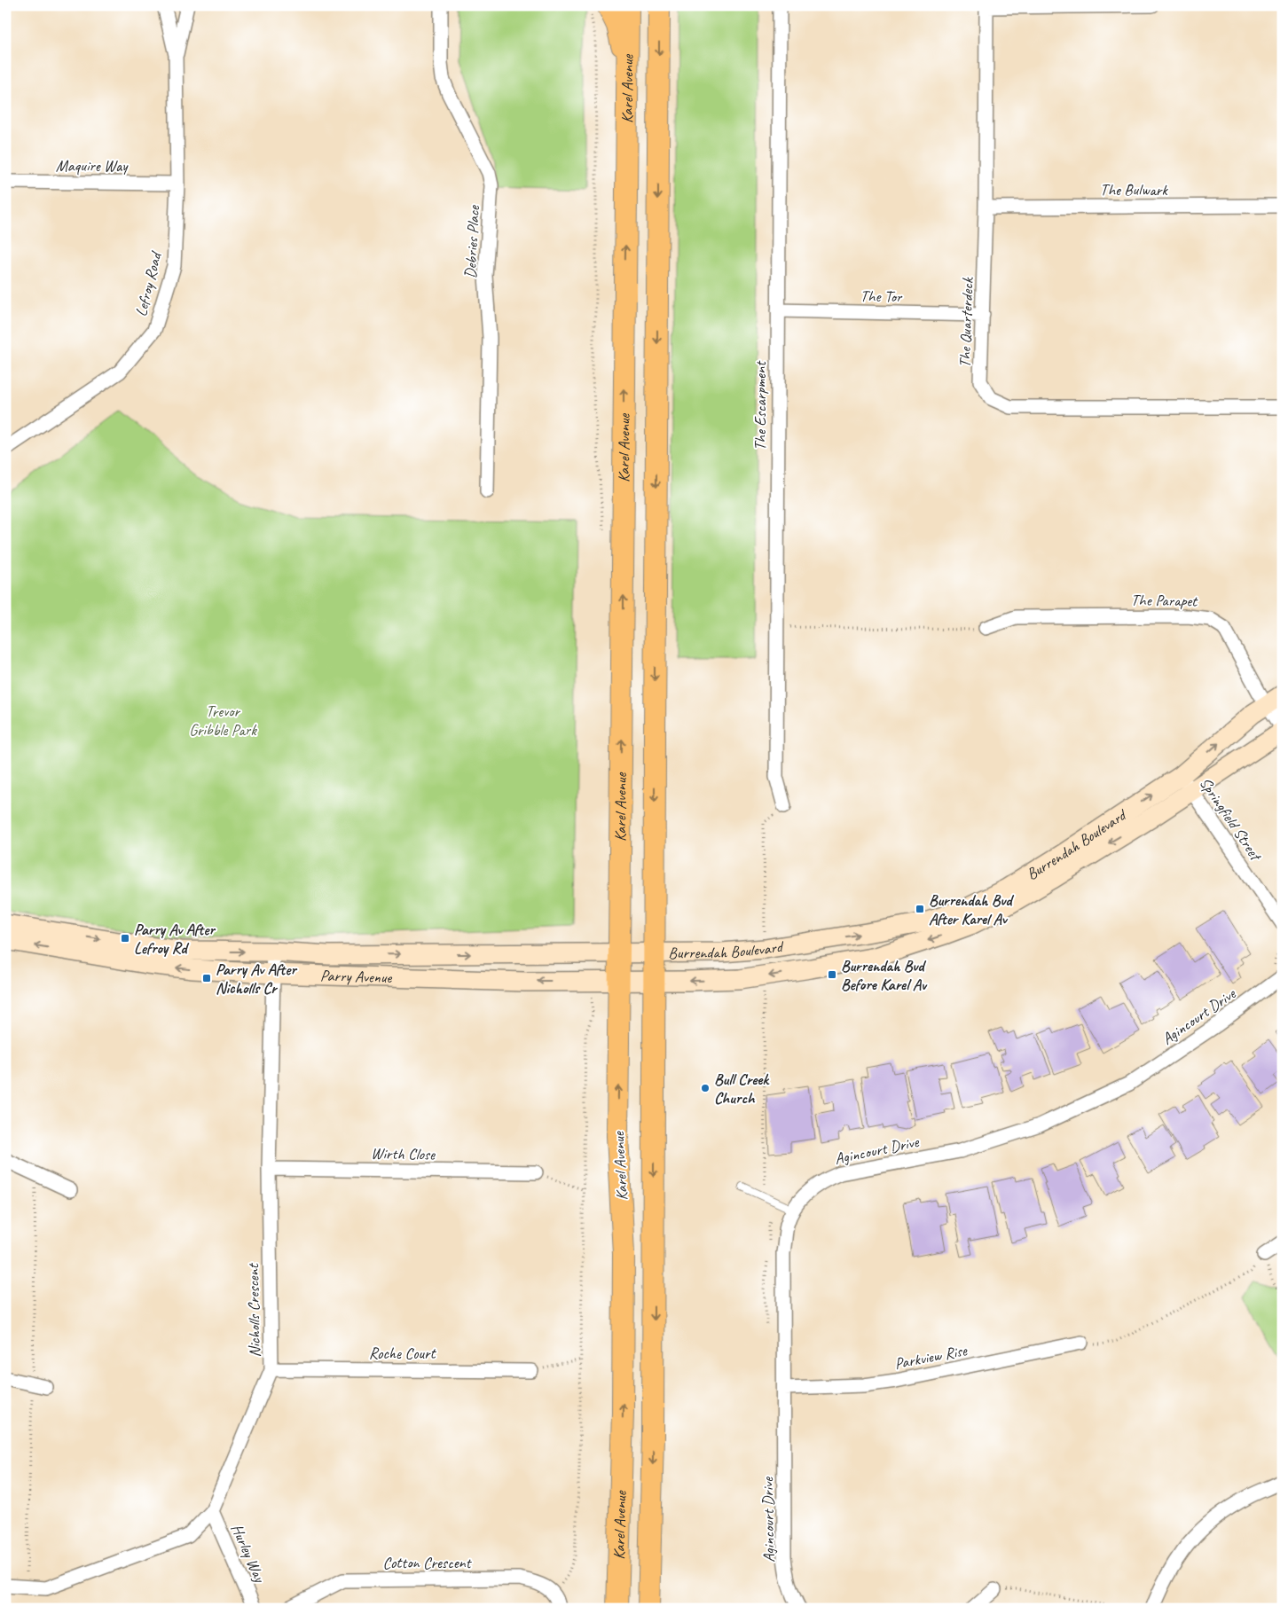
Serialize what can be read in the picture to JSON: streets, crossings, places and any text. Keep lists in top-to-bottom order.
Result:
{
  "streets": {
    "main road": ["Karel Avenue", "Burrendah Boulevard", "Parry Avenue"],
    "street": [
      "Maquire Way",
      "The Bulwark",
      "Debries Place",
      "Lefroy Road",
      "The Tor",
      "The Quarterdeck",
      "The Escarpment",
      "The Parapet",
      "Springfield Street",
      "Agincourt Drive",
      "Wirth Close",
      "Nicholls Crescent",
      "Roche Court",
      "Parkview Rise",
      "Hurley Way",
      "Cotton Crescent"
    ]
  },
  "crossings": [
    ["Karel Avenue", "Burrendah Boulevard"],
    ["Karel Avenue", "Parry Avenue"],
    ["Maquire Way", "Lefroy Road"],
    ["The Bulwark", "The Quarterdeck"],
    ["The Tor", "The Quarterdeck"],
    ["The Tor", "The Escarpment"],
    ["The Parapet", "Burrendah Boulevard"],
    ["Springfield Street", "Burrendah Boulevard"],
    ["Burrendah Boulevard", "Parry Avenue"],
    ["Parry Avenue", "Nicholls Crescent"],
    ["Agincourt Drive", "Parkview Rise"],
    ["Wirth Close", "Nicholls Crescent"],
    ["Nicholls Crescent", "Roche Court"],
    ["Nicholls Crescent", "Hurley Way"]
  ],
  "parks": ["Trevor Gribble Park"],
  "places": {
    "transit": [
      "Burrendah Bvd After Karel Av",
      "Parry Av After Lefroy Rd",
      "Burrendah Bvd Before Karel Av",
      "Parry Av After Nicholls Cr"
    ],
    "other": ["Bull Creek Church"]
  }
}
